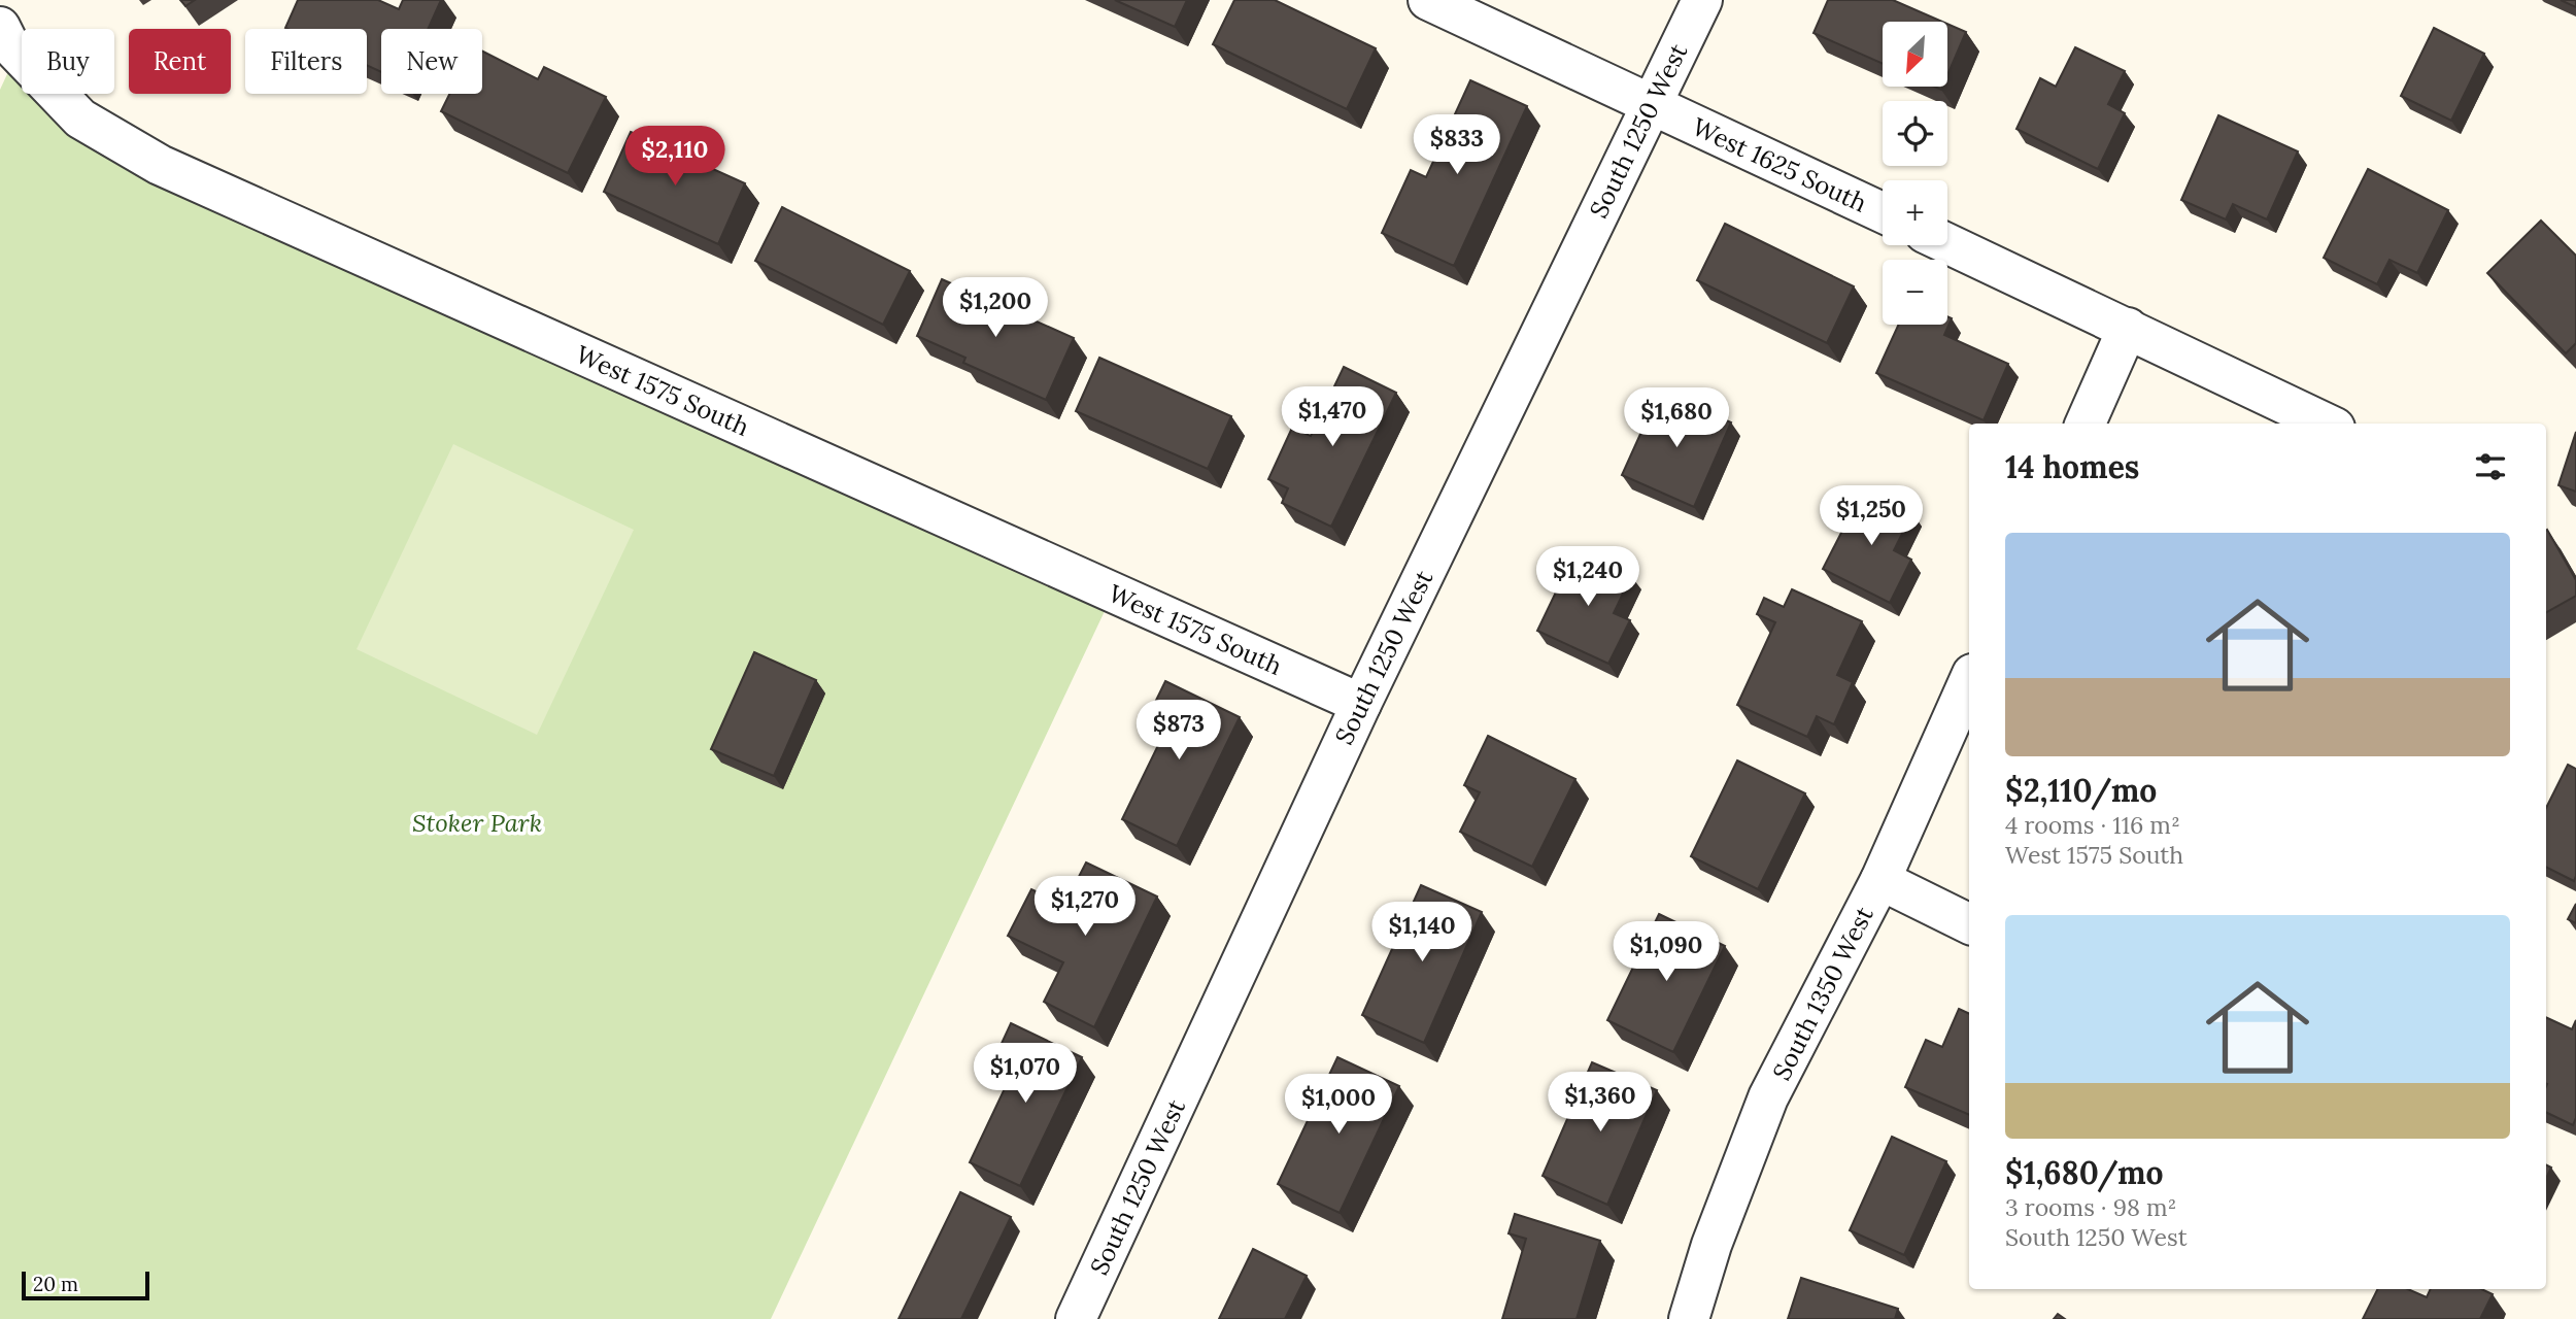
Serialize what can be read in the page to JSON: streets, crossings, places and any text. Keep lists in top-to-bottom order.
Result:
{
  "streets": {
    "street": [
      "South 1250 West",
      "West 1625 South",
      "West 1575 South",
      "South 1350 West"
    ]
  },
  "crossings": [
    ["South 1250 West", "West 1625 South"],
    ["South 1250 West", "West 1575 South"]
  ],
  "parks": ["Stoker Park"],
  "scale_bar": "20 m",
  "north": "bottom left",
  "page": {
    "map_buttons": ["+", "−"],
    "chip": [
      "Buy",
      "Rent",
      "Filters",
      "New"
    ],
    "price": [
      "$833",
      "$2,110",
      "$1,200",
      "$1,470",
      "$1,680",
      "$1,250",
      "$1,240",
      "$873",
      "$1,270",
      "$1,140",
      "$1,090",
      "$1,070",
      "$1,360",
      "$1,000"
    ],
    "heading": "14 homes",
    "list": [
      {
        "name": "$2,110/mo",
        "note": "4 rooms · 116 m² · West 1575 South"
      },
      {
        "name": "$1,680/mo",
        "note": "3 rooms · 98 m² · South 1250 West"
      }
    ],
    "scale": "20 m"
  }
}
